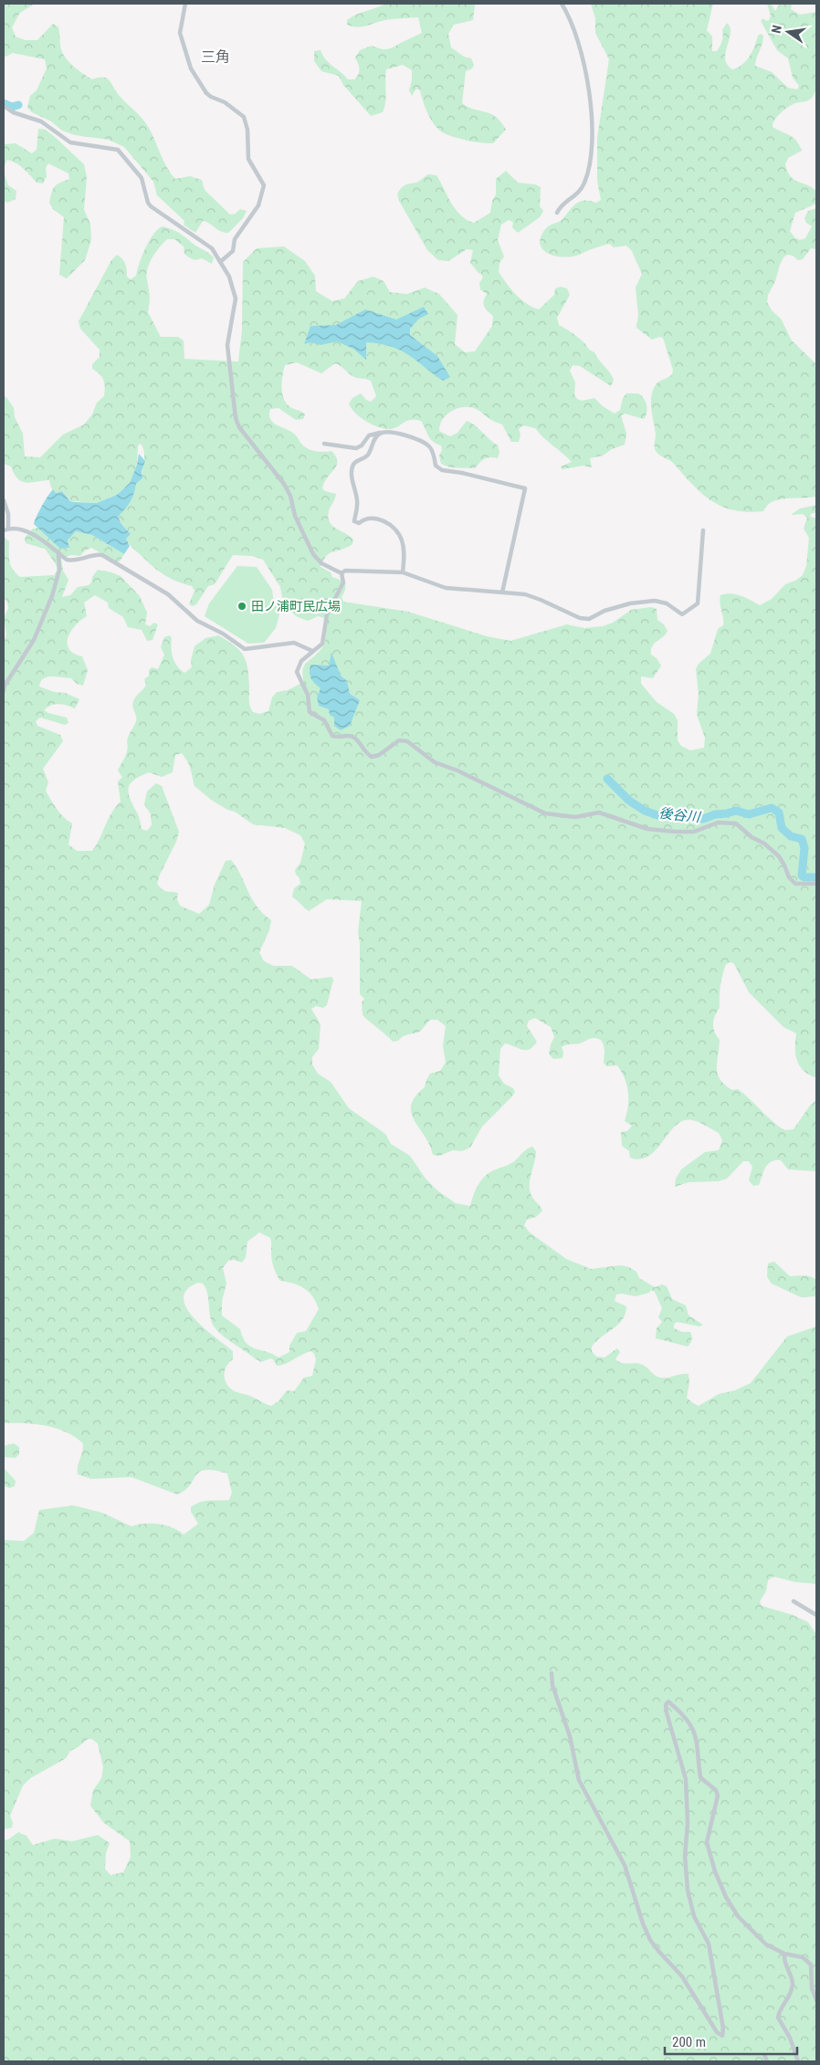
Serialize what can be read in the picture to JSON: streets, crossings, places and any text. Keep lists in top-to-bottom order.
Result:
{
  "districts": ["三角"],
  "water": ["後谷川"],
  "places": ["田ノ浦町民広場"],
  "scale_bar": "200 m",
  "north": "left"
}
